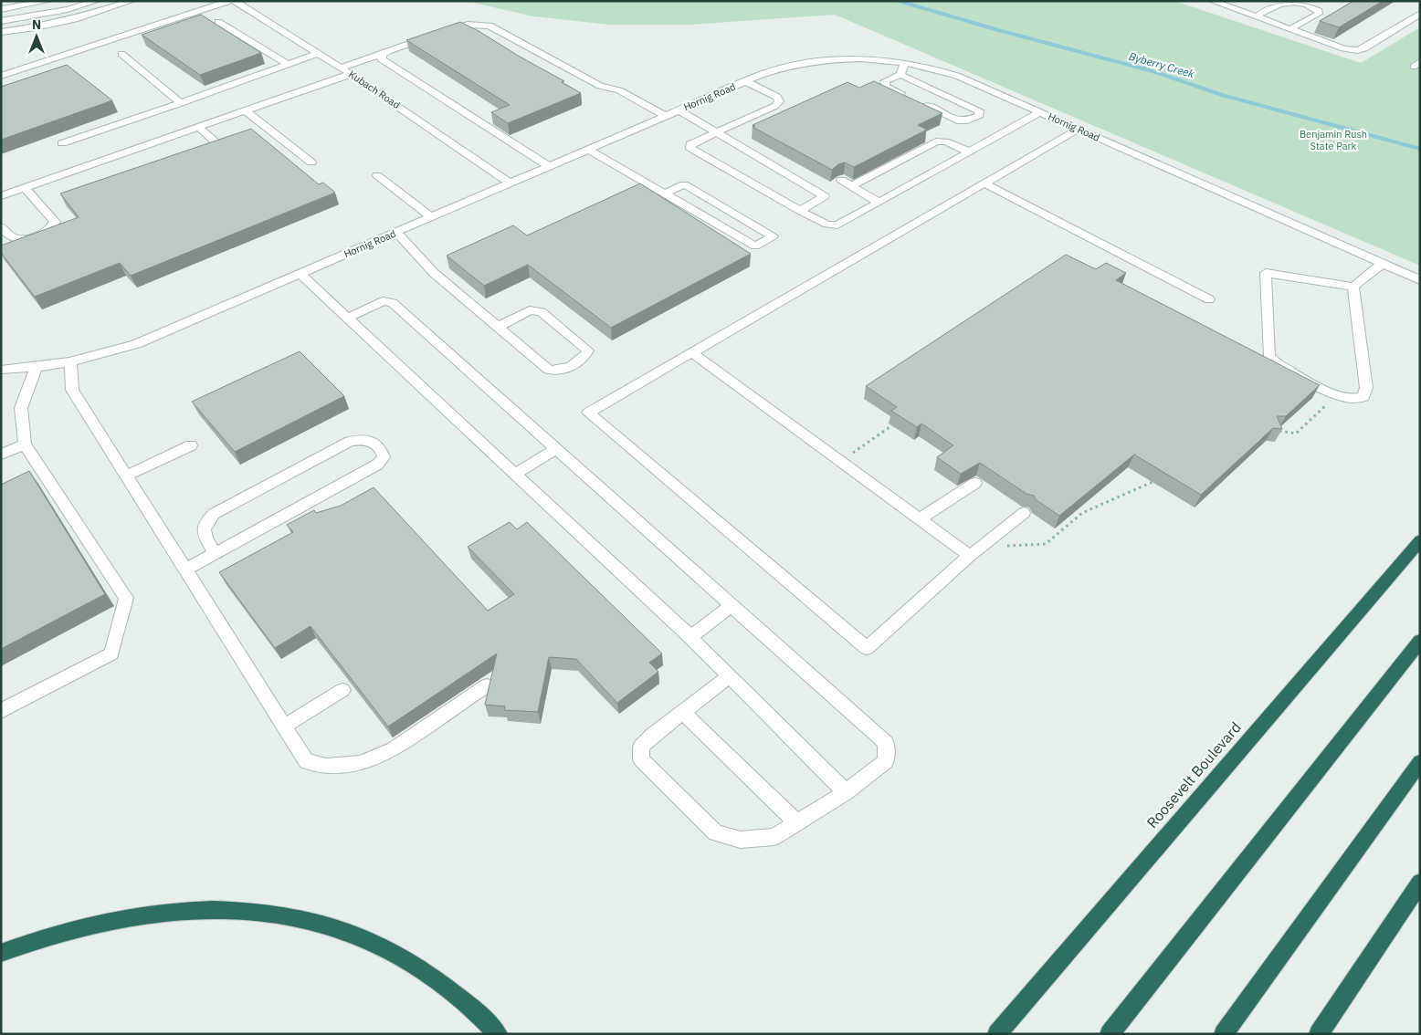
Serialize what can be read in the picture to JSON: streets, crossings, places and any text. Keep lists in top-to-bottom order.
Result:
{
  "streets": {
    "highway": ["Roosevelt Boulevard"],
    "street": ["Kubach Road", "Hornig Road"]
  },
  "crossings": [
    ["Kubach Road", "Hornig Road"]
  ],
  "water": ["Byberry Creek"],
  "parks": ["Benjamin Rush State Park"],
  "north": "top"
}
